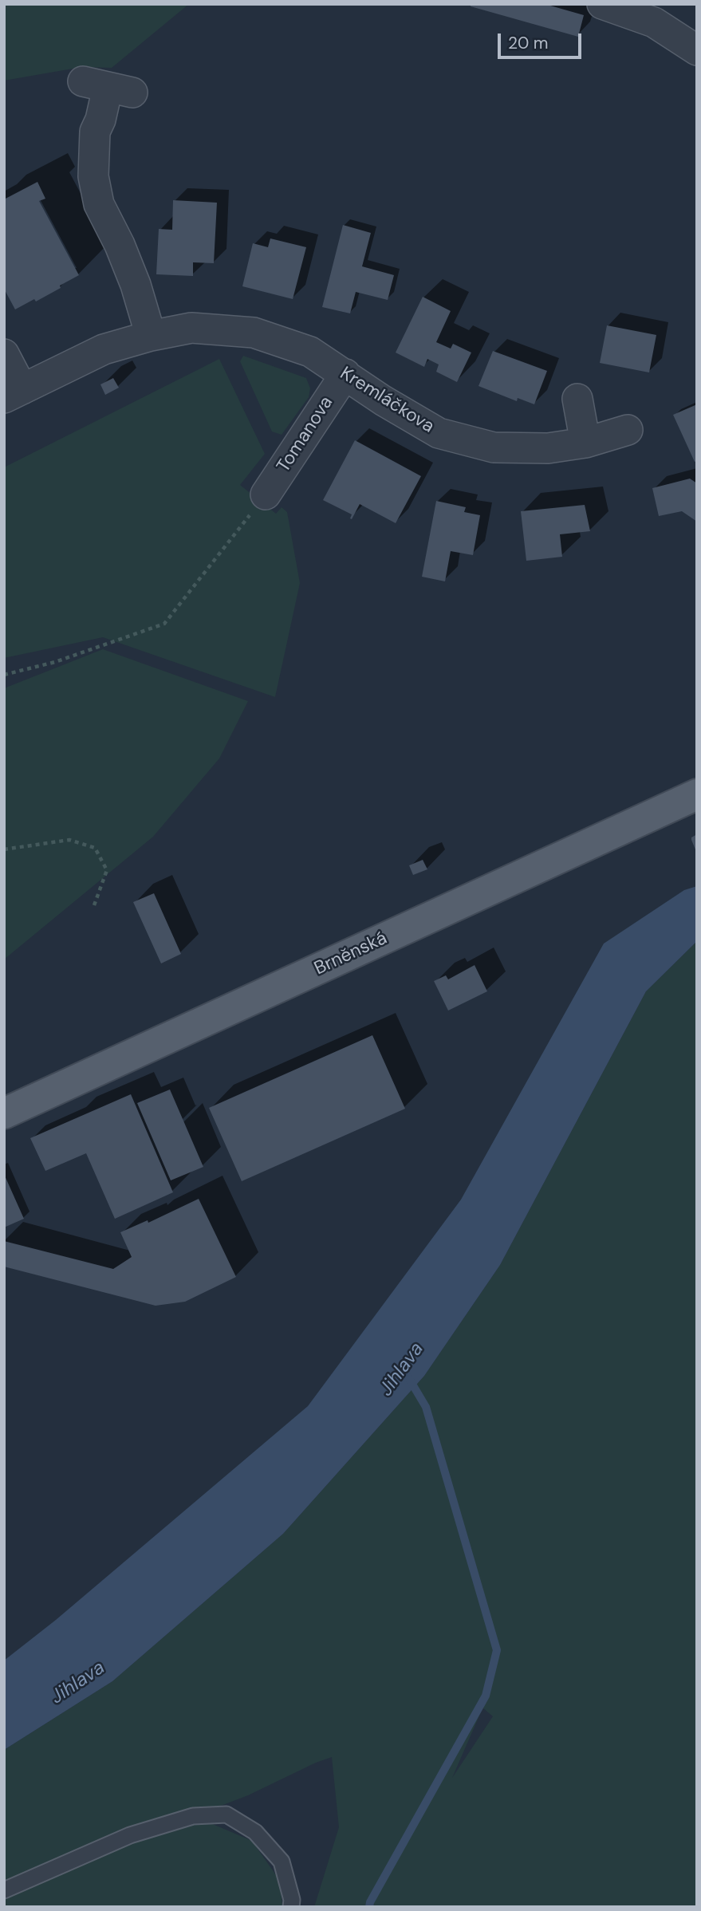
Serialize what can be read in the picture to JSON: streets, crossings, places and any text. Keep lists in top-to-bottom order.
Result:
{
  "streets": {
    "main road": ["Brněnská"],
    "street": ["Kremláčkova", "Tomanova"]
  },
  "crossings": [
    ["Kremláčkova", "Tomanova"]
  ],
  "water": ["Jihlava"],
  "scale_bar": "20 m"
}
